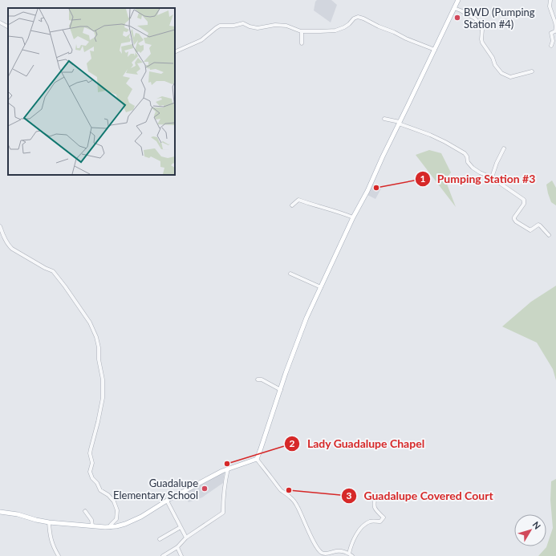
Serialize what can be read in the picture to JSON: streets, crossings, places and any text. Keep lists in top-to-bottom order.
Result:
{
  "places": [
    "BWD (Pumping Station #4)",
    "Pumping Station #3",
    "Lady Guadalupe Chapel",
    "Guadalupe Elementary School",
    "Guadalupe Covered Court"
  ],
  "north": "top right"
}
